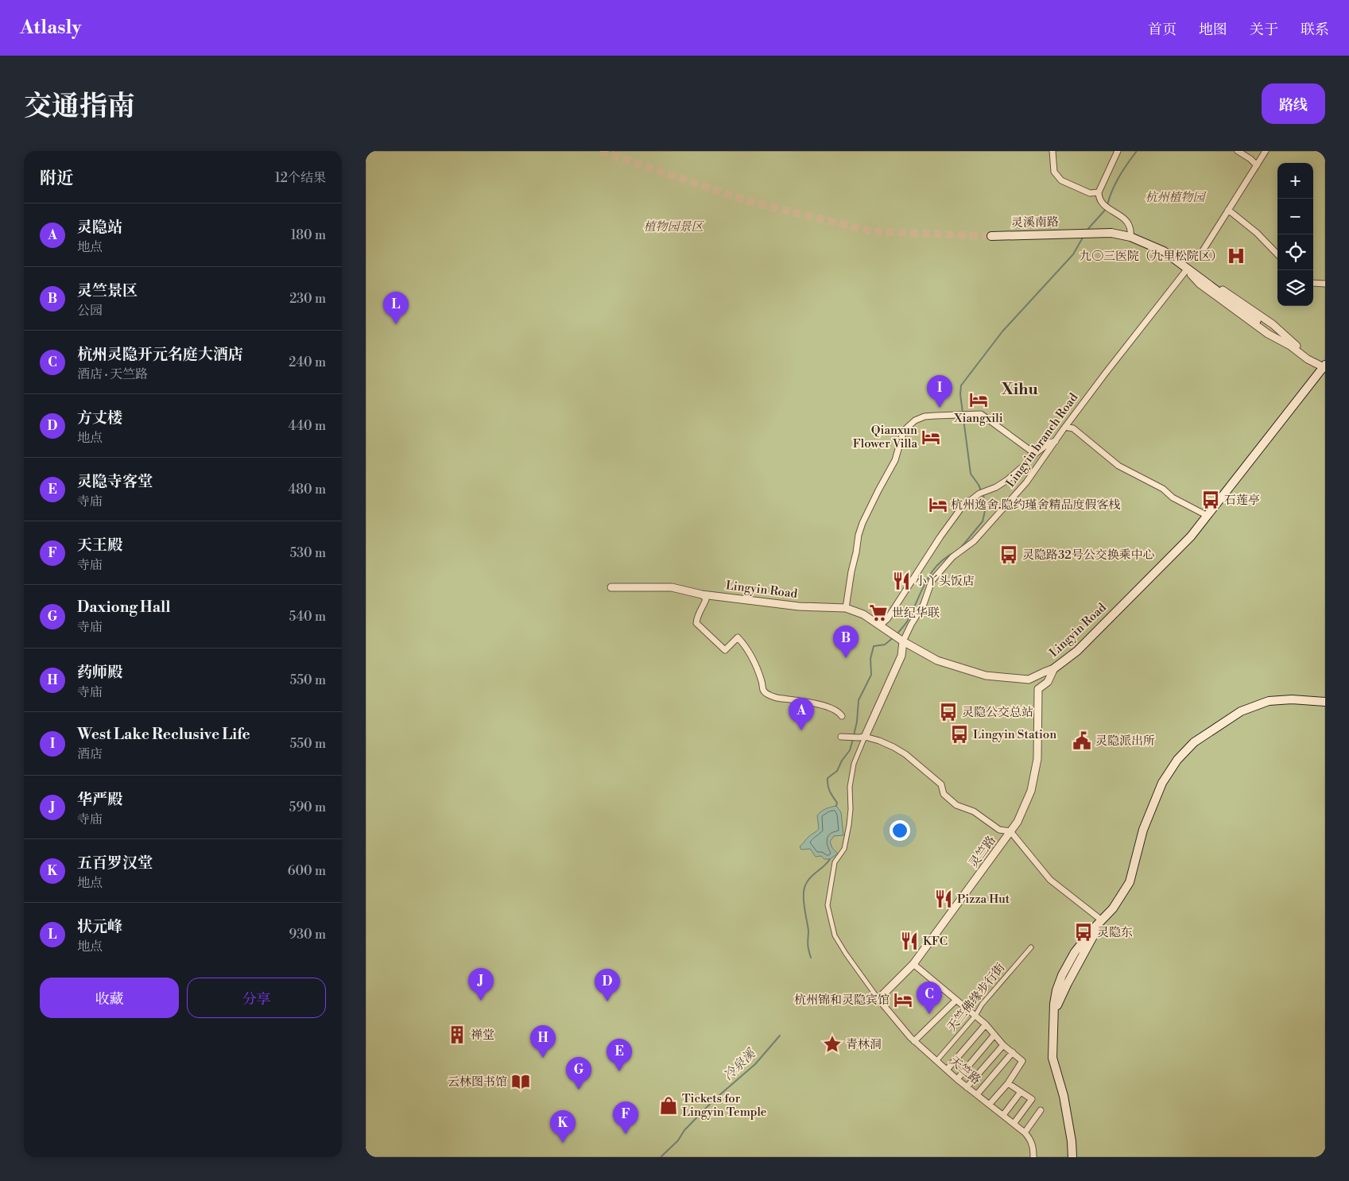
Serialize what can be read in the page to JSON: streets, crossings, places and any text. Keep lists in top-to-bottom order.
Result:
{
  "streets": {
    "main road": ["灵溪南路", "Lingyin Road"],
    "street": [
      "Lingyin branch Road",
      "灵竺路",
      "天竺佛缘步行街",
      "天竺路"
    ]
  },
  "crossings": [
    ["Lingyin branch Road", "Lingyin Road"],
    ["灵竺路", "天竺路"],
    ["天竺佛缘步行街", "天竺路"]
  ],
  "districts": ["Xihu"],
  "water": ["冷泉溪"],
  "parks": ["杭州植物园", "植物园景区"],
  "places": {
    "hospital": ["九〇三医院（九里松院区）"],
    "hotel": [
      "Xiangxili",
      "Qianxun Flower Villa",
      "杭州逸舍.隐约瑾舍精品度假客栈",
      "杭州锦和灵隐宾馆"
    ],
    "bus stop": [
      "石莲亭",
      "灵隐路32号公交换乘中心",
      "灵隐公交总站",
      "Lingyin Station",
      "灵隐东"
    ],
    "restaurant": ["小丫头饭店", "Pizza Hut", "KFC"],
    "supermarket": ["世纪华联"],
    "public building": ["灵隐派出所"],
    "building": ["禅堂"],
    "place": ["青林洞"],
    "library": ["云林图书馆"],
    "shop": ["Tickets for Lingyin Temple"]
  },
  "page": {
    "header": "Atlasly",
    "nav": [
      "首页",
      "地图",
      "关于",
      "联系"
    ],
    "title": "交通指南",
    "buttons": [
      "路线",
      ["收藏", "分享"]
    ],
    "heading": ["附近", "12个结果"],
    "map_buttons": ["+", "−"],
    "list": [
      {
        "mark": "A",
        "name": "灵隐站",
        "note": "地点",
        "value": "180 m"
      },
      {
        "mark": "B",
        "name": "灵竺景区",
        "note": "公园",
        "value": "230 m"
      },
      {
        "mark": "C",
        "name": "杭州灵隐开元名庭大酒店",
        "note": "酒店 · 天竺路",
        "value": "240 m"
      },
      {
        "mark": "D",
        "name": "方丈楼",
        "note": "地点",
        "value": "440 m"
      },
      {
        "mark": "E",
        "name": "灵隐寺客堂",
        "note": "寺庙",
        "value": "480 m"
      },
      {
        "mark": "F",
        "name": "天王殿",
        "note": "寺庙",
        "value": "530 m"
      },
      {
        "mark": "G",
        "name": "Daxiong Hall",
        "note": "寺庙",
        "value": "540 m"
      },
      {
        "mark": "H",
        "name": "药师殿",
        "note": "寺庙",
        "value": "550 m"
      },
      {
        "mark": "I",
        "name": "West Lake Reclusive Life",
        "note": "酒店",
        "value": "550 m"
      },
      {
        "mark": "J",
        "name": "华严殿",
        "note": "寺庙",
        "value": "590 m"
      },
      {
        "mark": "K",
        "name": "五百罗汉堂",
        "note": "地点",
        "value": "600 m"
      },
      {
        "mark": "L",
        "name": "状元峰",
        "note": "地点",
        "value": "930 m"
      }
    ],
    "pins": [
      "L",
      "I",
      "B",
      "A",
      "J",
      "D",
      "C",
      "H",
      "E",
      "G",
      "F",
      "K"
    ]
  }
}
